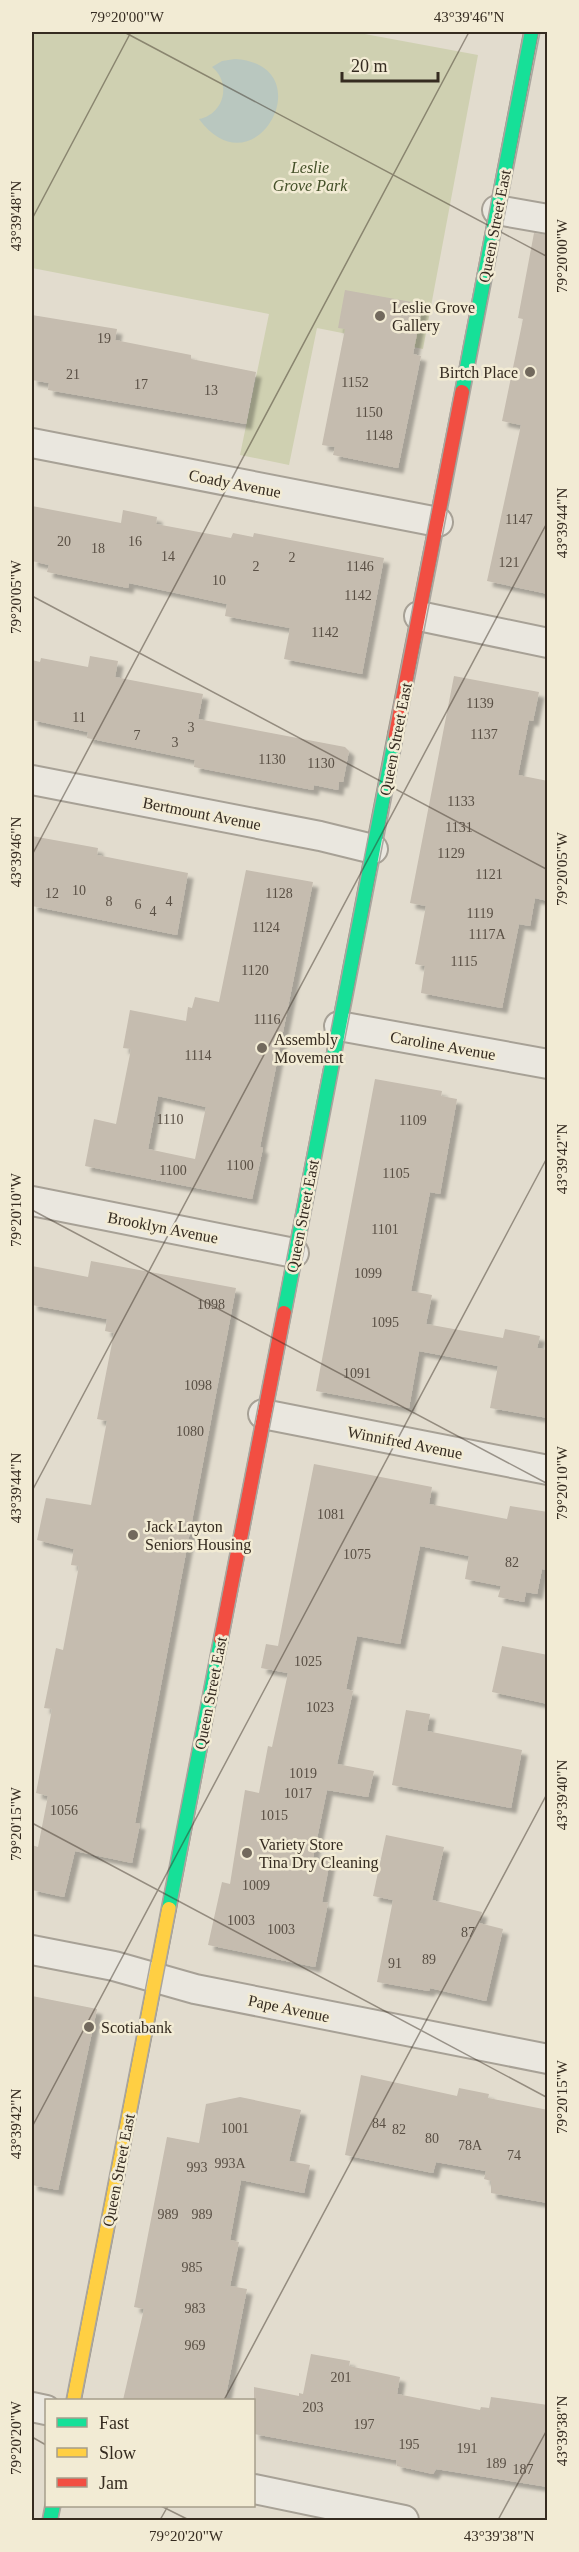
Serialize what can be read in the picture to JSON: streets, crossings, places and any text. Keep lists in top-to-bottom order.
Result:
{
  "streets": {
    "main road": ["Queen Street East"],
    "street": [
      "Coady Avenue",
      "Bertmount Avenue",
      "Caroline Avenue",
      "Brooklyn Avenue",
      "Winnifred Avenue",
      "Pape Avenue"
    ]
  },
  "crossings": [
    ["Queen Street East", "Coady Avenue"],
    ["Queen Street East", "Bertmount Avenue"],
    ["Queen Street East", "Caroline Avenue"],
    ["Queen Street East", "Brooklyn Avenue"],
    ["Queen Street East", "Winnifred Avenue"],
    ["Queen Street East", "Pape Avenue"]
  ],
  "parks": ["Leslie Grove Park"],
  "places": [
    "Leslie Grove Gallery",
    "Birtch Place",
    "Assembly Movement",
    "Jack Layton Seniors Housing",
    "Variety Store Tina Dry Cleaning",
    "Scotiabank"
  ],
  "house_numbers": [
    "19",
    "21",
    "1152",
    "17",
    "13",
    "1150",
    "1148",
    "1147",
    "20",
    "16",
    "18",
    "14",
    "2",
    "121",
    "2",
    "1146",
    "10",
    "1142",
    "1142",
    "1139",
    "11",
    "3",
    "1137",
    "7",
    "3",
    "1130",
    "1130",
    "1133",
    "1131",
    "1129",
    "1121",
    "10",
    "12",
    "1128",
    "8",
    "4",
    "6",
    "4",
    "1119",
    "1124",
    "1117A",
    "1115",
    "1120",
    "1116",
    "1114",
    "1110",
    "1109",
    "1100",
    "1100",
    "1105",
    "1101",
    "1099",
    "1098",
    "1095",
    "1091",
    "1098",
    "1080",
    "1081",
    "1075",
    "82",
    "1025",
    "1023",
    "1019",
    "1017",
    "1056",
    "1015",
    "1009",
    "1003",
    "1003",
    "87",
    "89",
    "91",
    "84",
    "1001",
    "82",
    "80",
    "78A",
    "74",
    "993A",
    "993",
    "989",
    "989",
    "985",
    "983",
    "969",
    "201",
    "203",
    "197",
    "195",
    "191",
    "189",
    "187"
  ],
  "legend": ["Fast", "Slow", "Jam"],
  "scale_bar": "20 m",
  "coordinates": [
    "79°20'00\"W",
    "43°39'46\"N",
    "43°39'48\"N",
    "43°39'44\"N",
    "79°20'05\"W",
    "43°39'42\"N",
    "79°20'10\"W",
    "43°39'40\"N",
    "79°20'15\"W",
    "43°39'38\"N",
    "79°20'20\"W"
  ]
}
